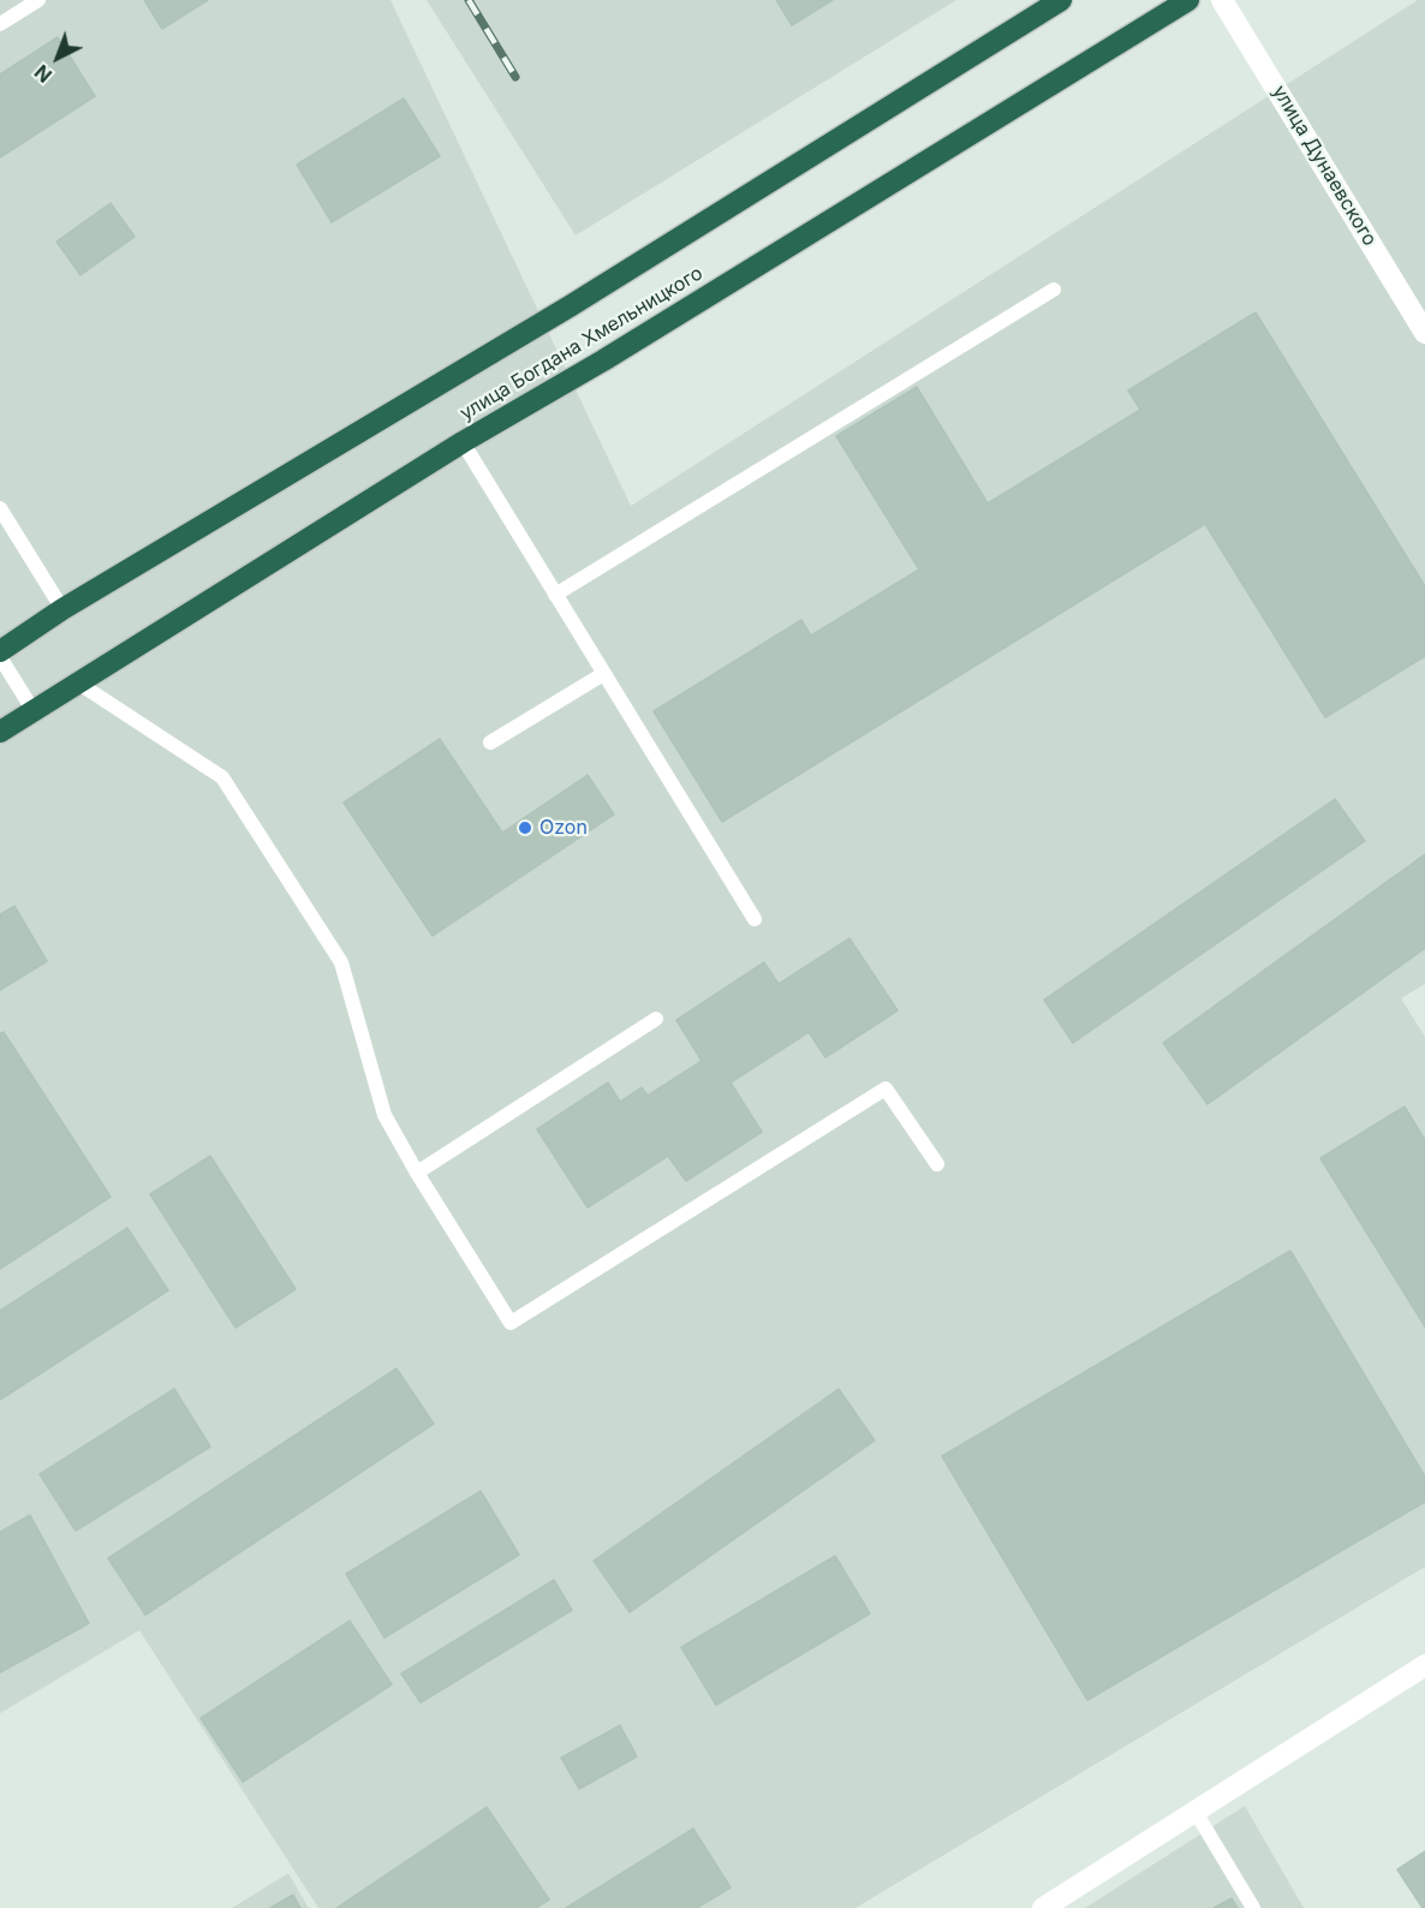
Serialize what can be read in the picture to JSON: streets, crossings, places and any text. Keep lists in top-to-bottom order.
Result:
{
  "streets": {
    "highway": ["улица Богдана Хмельницкого"],
    "street": ["улица Дунаевского"]
  },
  "places": ["Ozon"],
  "north": "bottom left"
}
